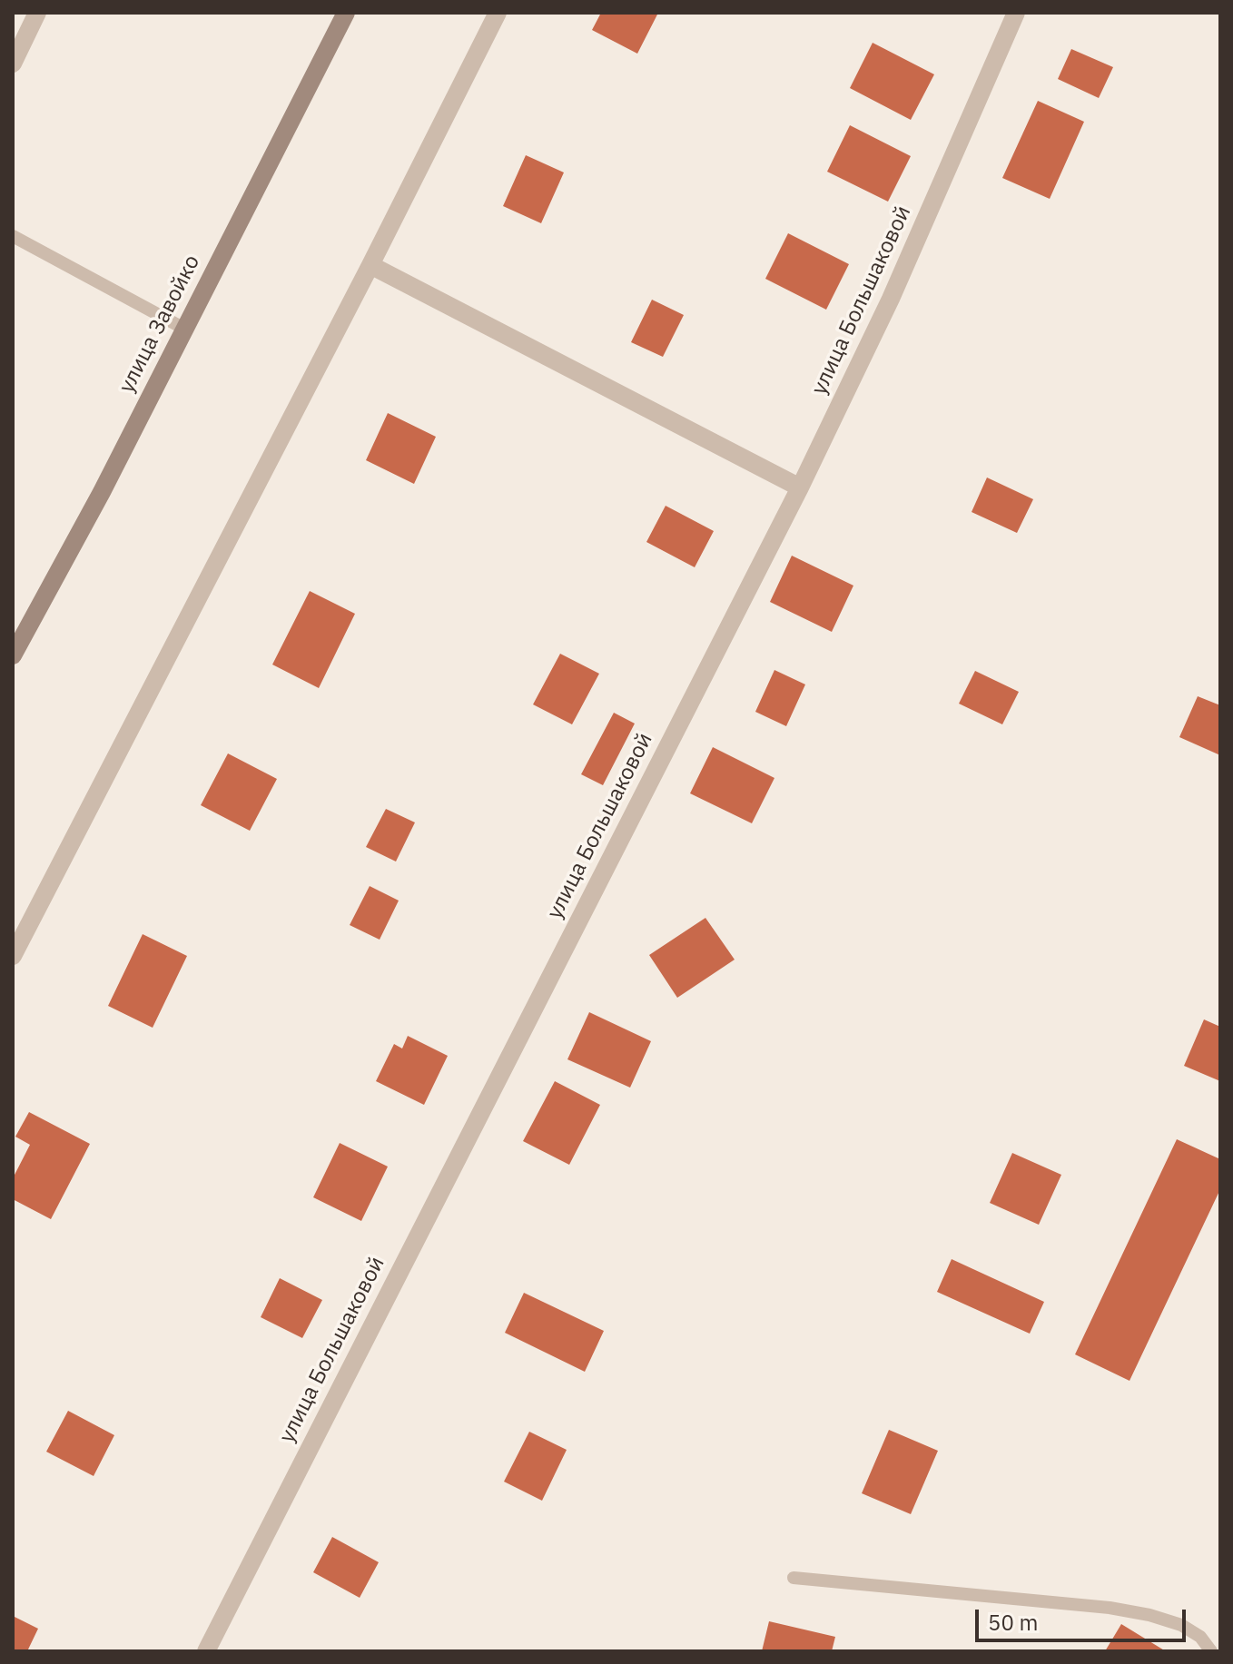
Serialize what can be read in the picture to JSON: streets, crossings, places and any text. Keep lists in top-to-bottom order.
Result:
{
  "streets": {
    "main road": ["улица Завойко"],
    "street": ["улица Большаковой"]
  },
  "scale_bar": "50 m"
}
